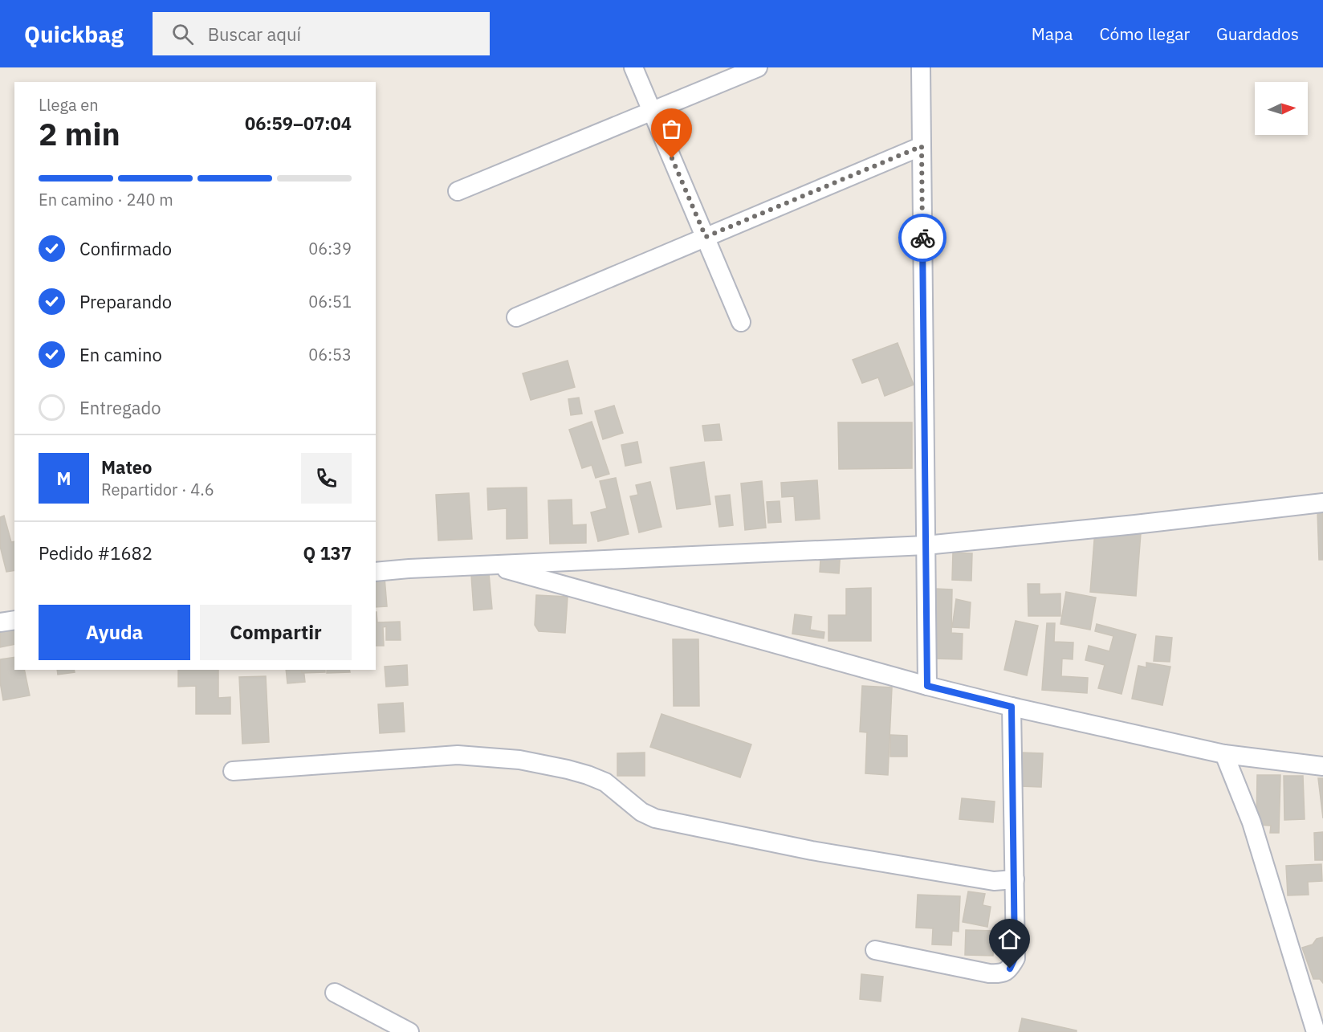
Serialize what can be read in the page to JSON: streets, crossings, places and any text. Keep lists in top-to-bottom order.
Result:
{
  "north": "right",
  "page": {
    "header": "Quickbag",
    "search": "Buscar aquí",
    "nav": ["Mapa", "Cómo llegar", "Guardados"],
    "heading": ["2 min", "Llega en", "06:59–07:04"],
    "panel": [
      "Mateo",
      "Repartidor · 4.6",
      "Pedido #1682",
      "Q 137"
    ],
    "bar": "En camino · 240 m",
    "list": [
      ["Confirmado", "06:39"],
      ["Preparando", "06:51"],
      ["En camino", "06:53"],
      "Entregado"
    ],
    "round": "M",
    "buttons": ["Ayuda", "Compartir"]
  }
}
